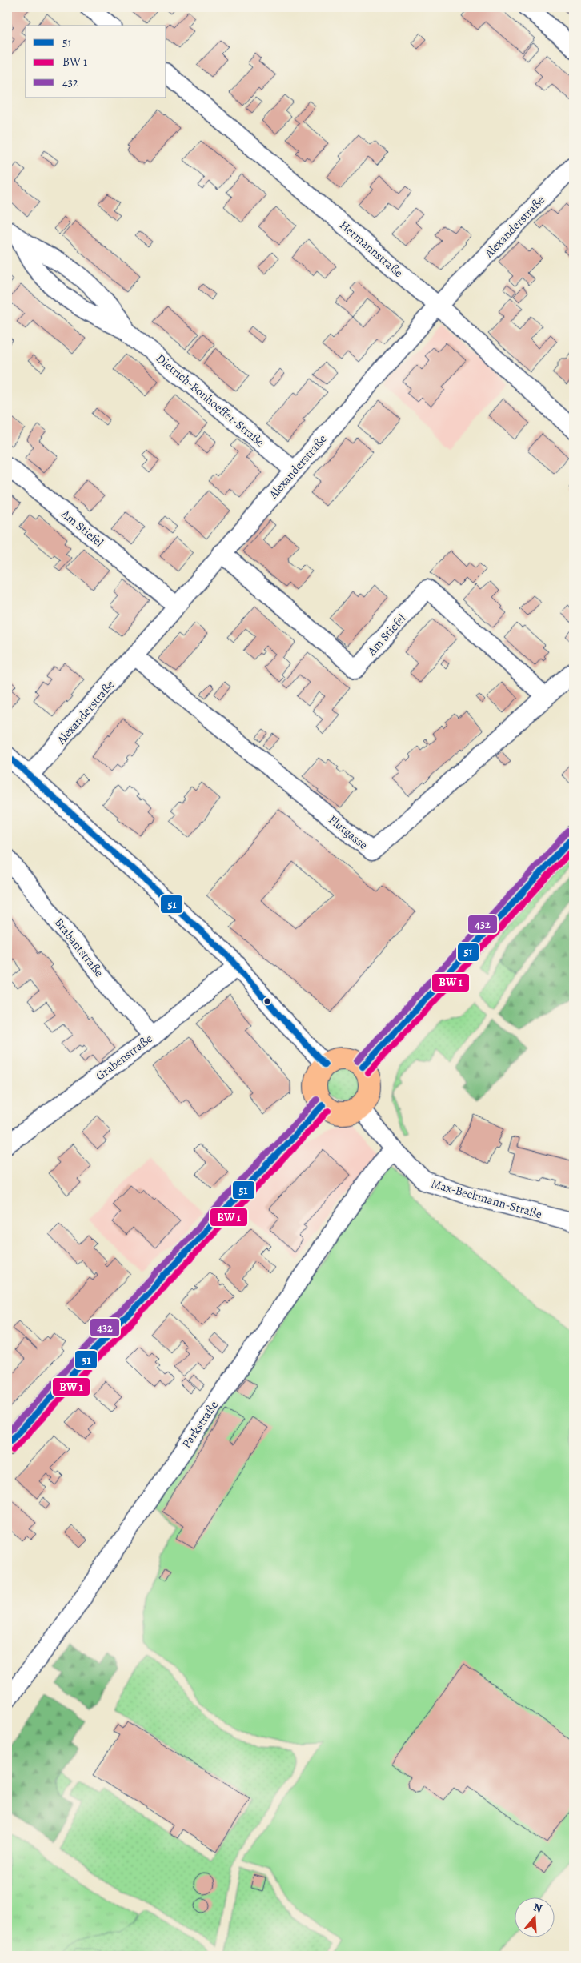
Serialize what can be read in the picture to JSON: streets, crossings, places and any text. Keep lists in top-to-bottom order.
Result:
{
  "streets": {
    "street": [
      "Alexanderstraße",
      "Hermannstraße",
      "Dietrich-Bonhoeffer-Straße",
      "Am Stiefel",
      "Flutgasse",
      "Brabantstraße",
      "Grabenstraße",
      "Max-Beckmann-Straße",
      "Parkstraße"
    ]
  },
  "crossings": [
    ["Alexanderstraße", "Hermannstraße"],
    ["Alexanderstraße", "Dietrich-Bonhoeffer-Straße"],
    ["Alexanderstraße", "Am Stiefel"],
    ["Alexanderstraße", "Flutgasse"],
    ["Am Stiefel", "Flutgasse"],
    ["Brabantstraße", "Grabenstraße"],
    ["Max-Beckmann-Straße", "Parkstraße"]
  ],
  "lines": ["transit line 51", "transit line 432"],
  "legend": ["51", "BW 1", "432"],
  "north": "top"
}
